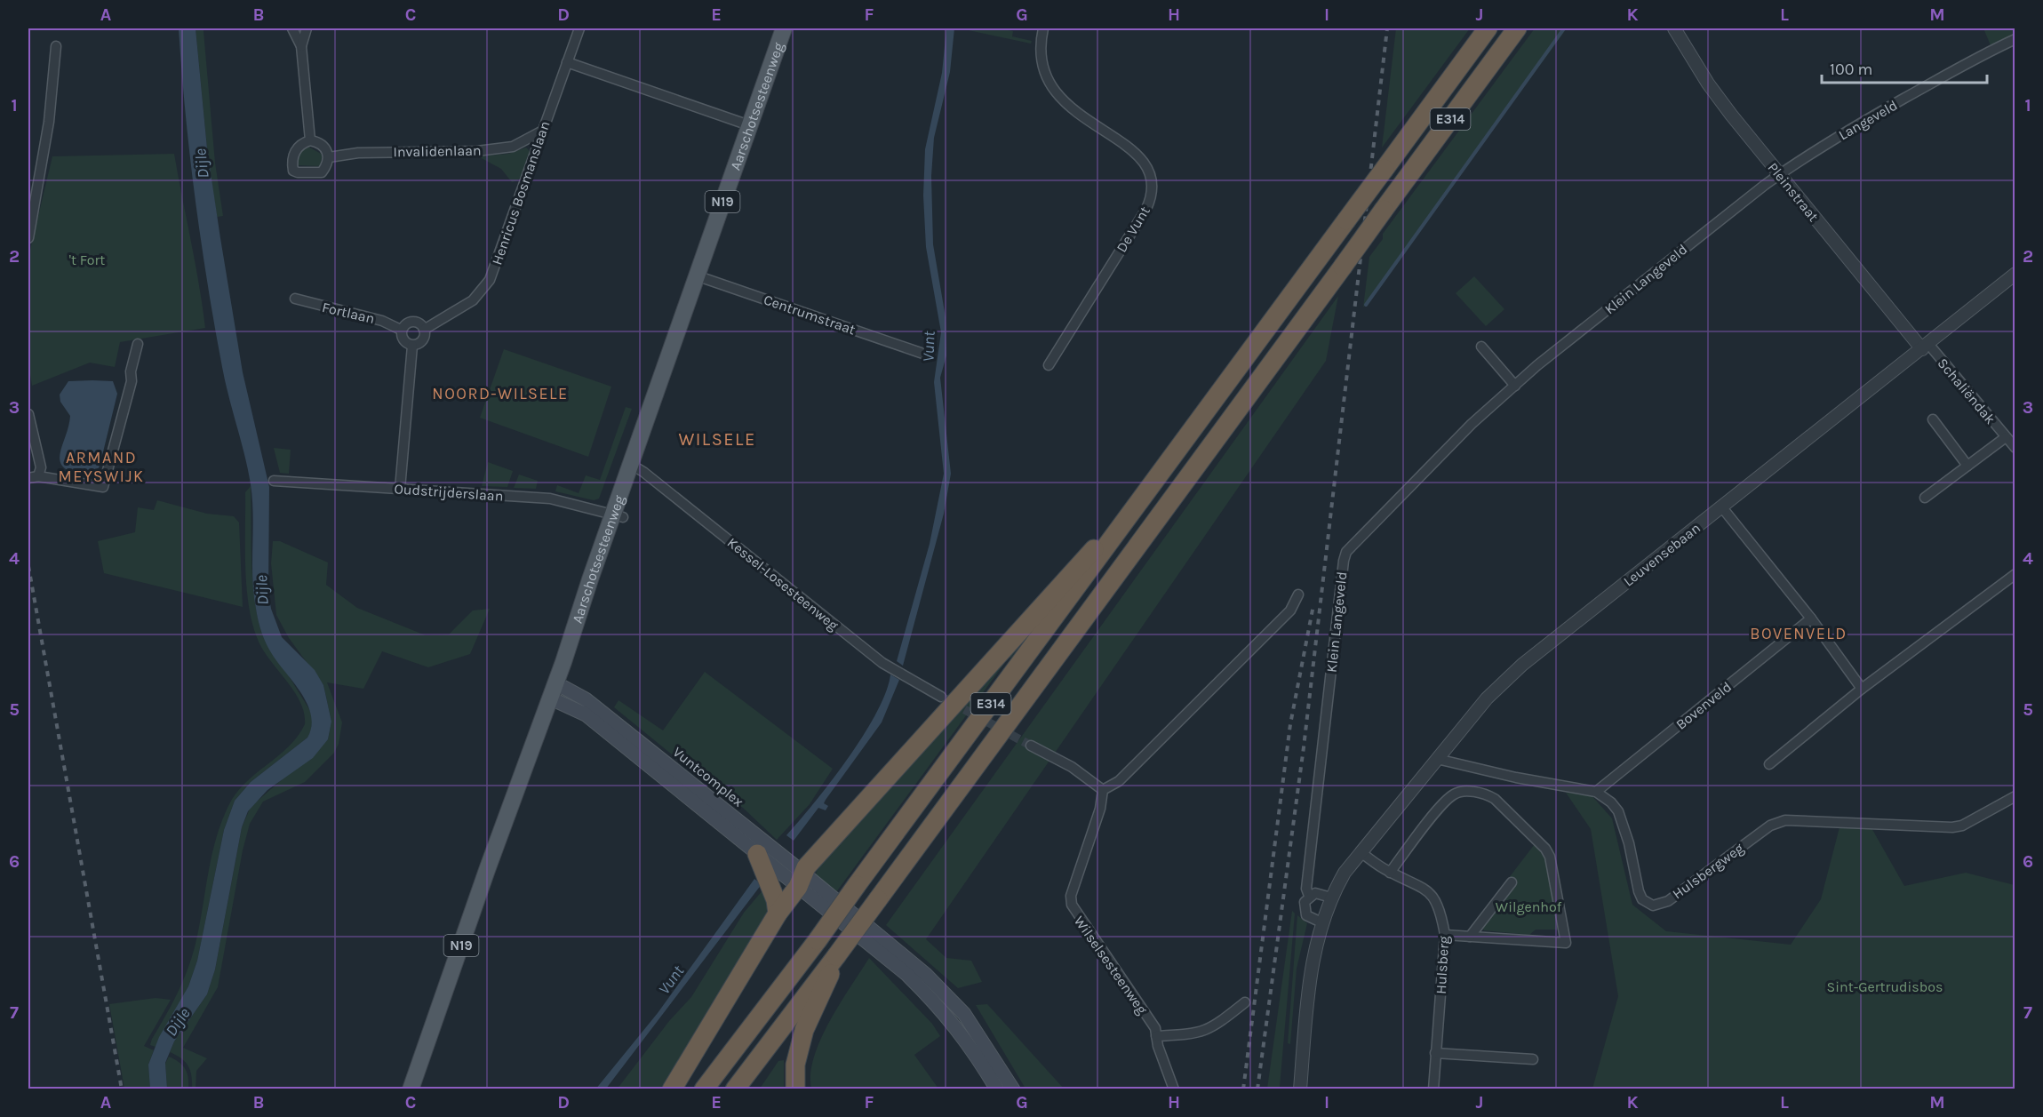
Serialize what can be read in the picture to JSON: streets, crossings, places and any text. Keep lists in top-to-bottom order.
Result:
{
  "streets": {
    "highway": ["E314"],
    "main road": ["Aarschotsesteenweg", "N19", "Vuntcomplex"],
    "street": [
      "Langeveld",
      "Invalidenlaan",
      "Pleinstraat",
      "Henricus Bosmanslaan",
      "De Vunt",
      "Klein Langeveld",
      "Fortlaan",
      "Centrumstraat",
      "Schaliëndak",
      "Oudstrijderslaan",
      "Leuvensebaan",
      "Kessel-Losesteenweg",
      "Bovenveld",
      "Hulsbergweg",
      "Wilselsesteenweg",
      "Hulsberg"
    ]
  },
  "crossings": [
    ["Aarschotsesteenweg", "Centrumstraat"],
    ["Aarschotsesteenweg", "Oudstrijderslaan"],
    ["Aarschotsesteenweg", "Kessel-Losesteenweg"],
    ["Aarschotsesteenweg", "Vuntcomplex"],
    ["Langeveld", "Pleinstraat"],
    ["Langeveld", "Klein Langeveld"],
    ["Invalidenlaan", "Henricus Bosmanslaan"],
    ["Pleinstraat", "Klein Langeveld"],
    ["Pleinstraat", "Schaliëndak"],
    ["Pleinstraat", "Leuvensebaan"],
    ["Henricus Bosmanslaan", "Fortlaan"],
    ["Schaliëndak", "Leuvensebaan"],
    ["Leuvensebaan", "Hulsberg"],
    ["Bovenveld", "Hulsbergweg"]
  ],
  "districts": [
    "NOORD-WILSELE",
    "WILSELE",
    "ARMAND MEYSWIJK",
    "BOVENVELD"
  ],
  "water": ["Dijle", "Vunt"],
  "parks": ["'t Fort", "Wilgenhof", "Sint-Gertrudisbos"],
  "scale_bar": "100 m",
  "grid": {
    "columns": [
      "A",
      "B",
      "C",
      "D",
      "E",
      "F",
      "G",
      "H",
      "I",
      "J",
      "K",
      "L",
      "M"
    ],
    "rows": [
      "1",
      "2",
      "3",
      "4",
      "5",
      "6",
      "7"
    ]
  }
}
